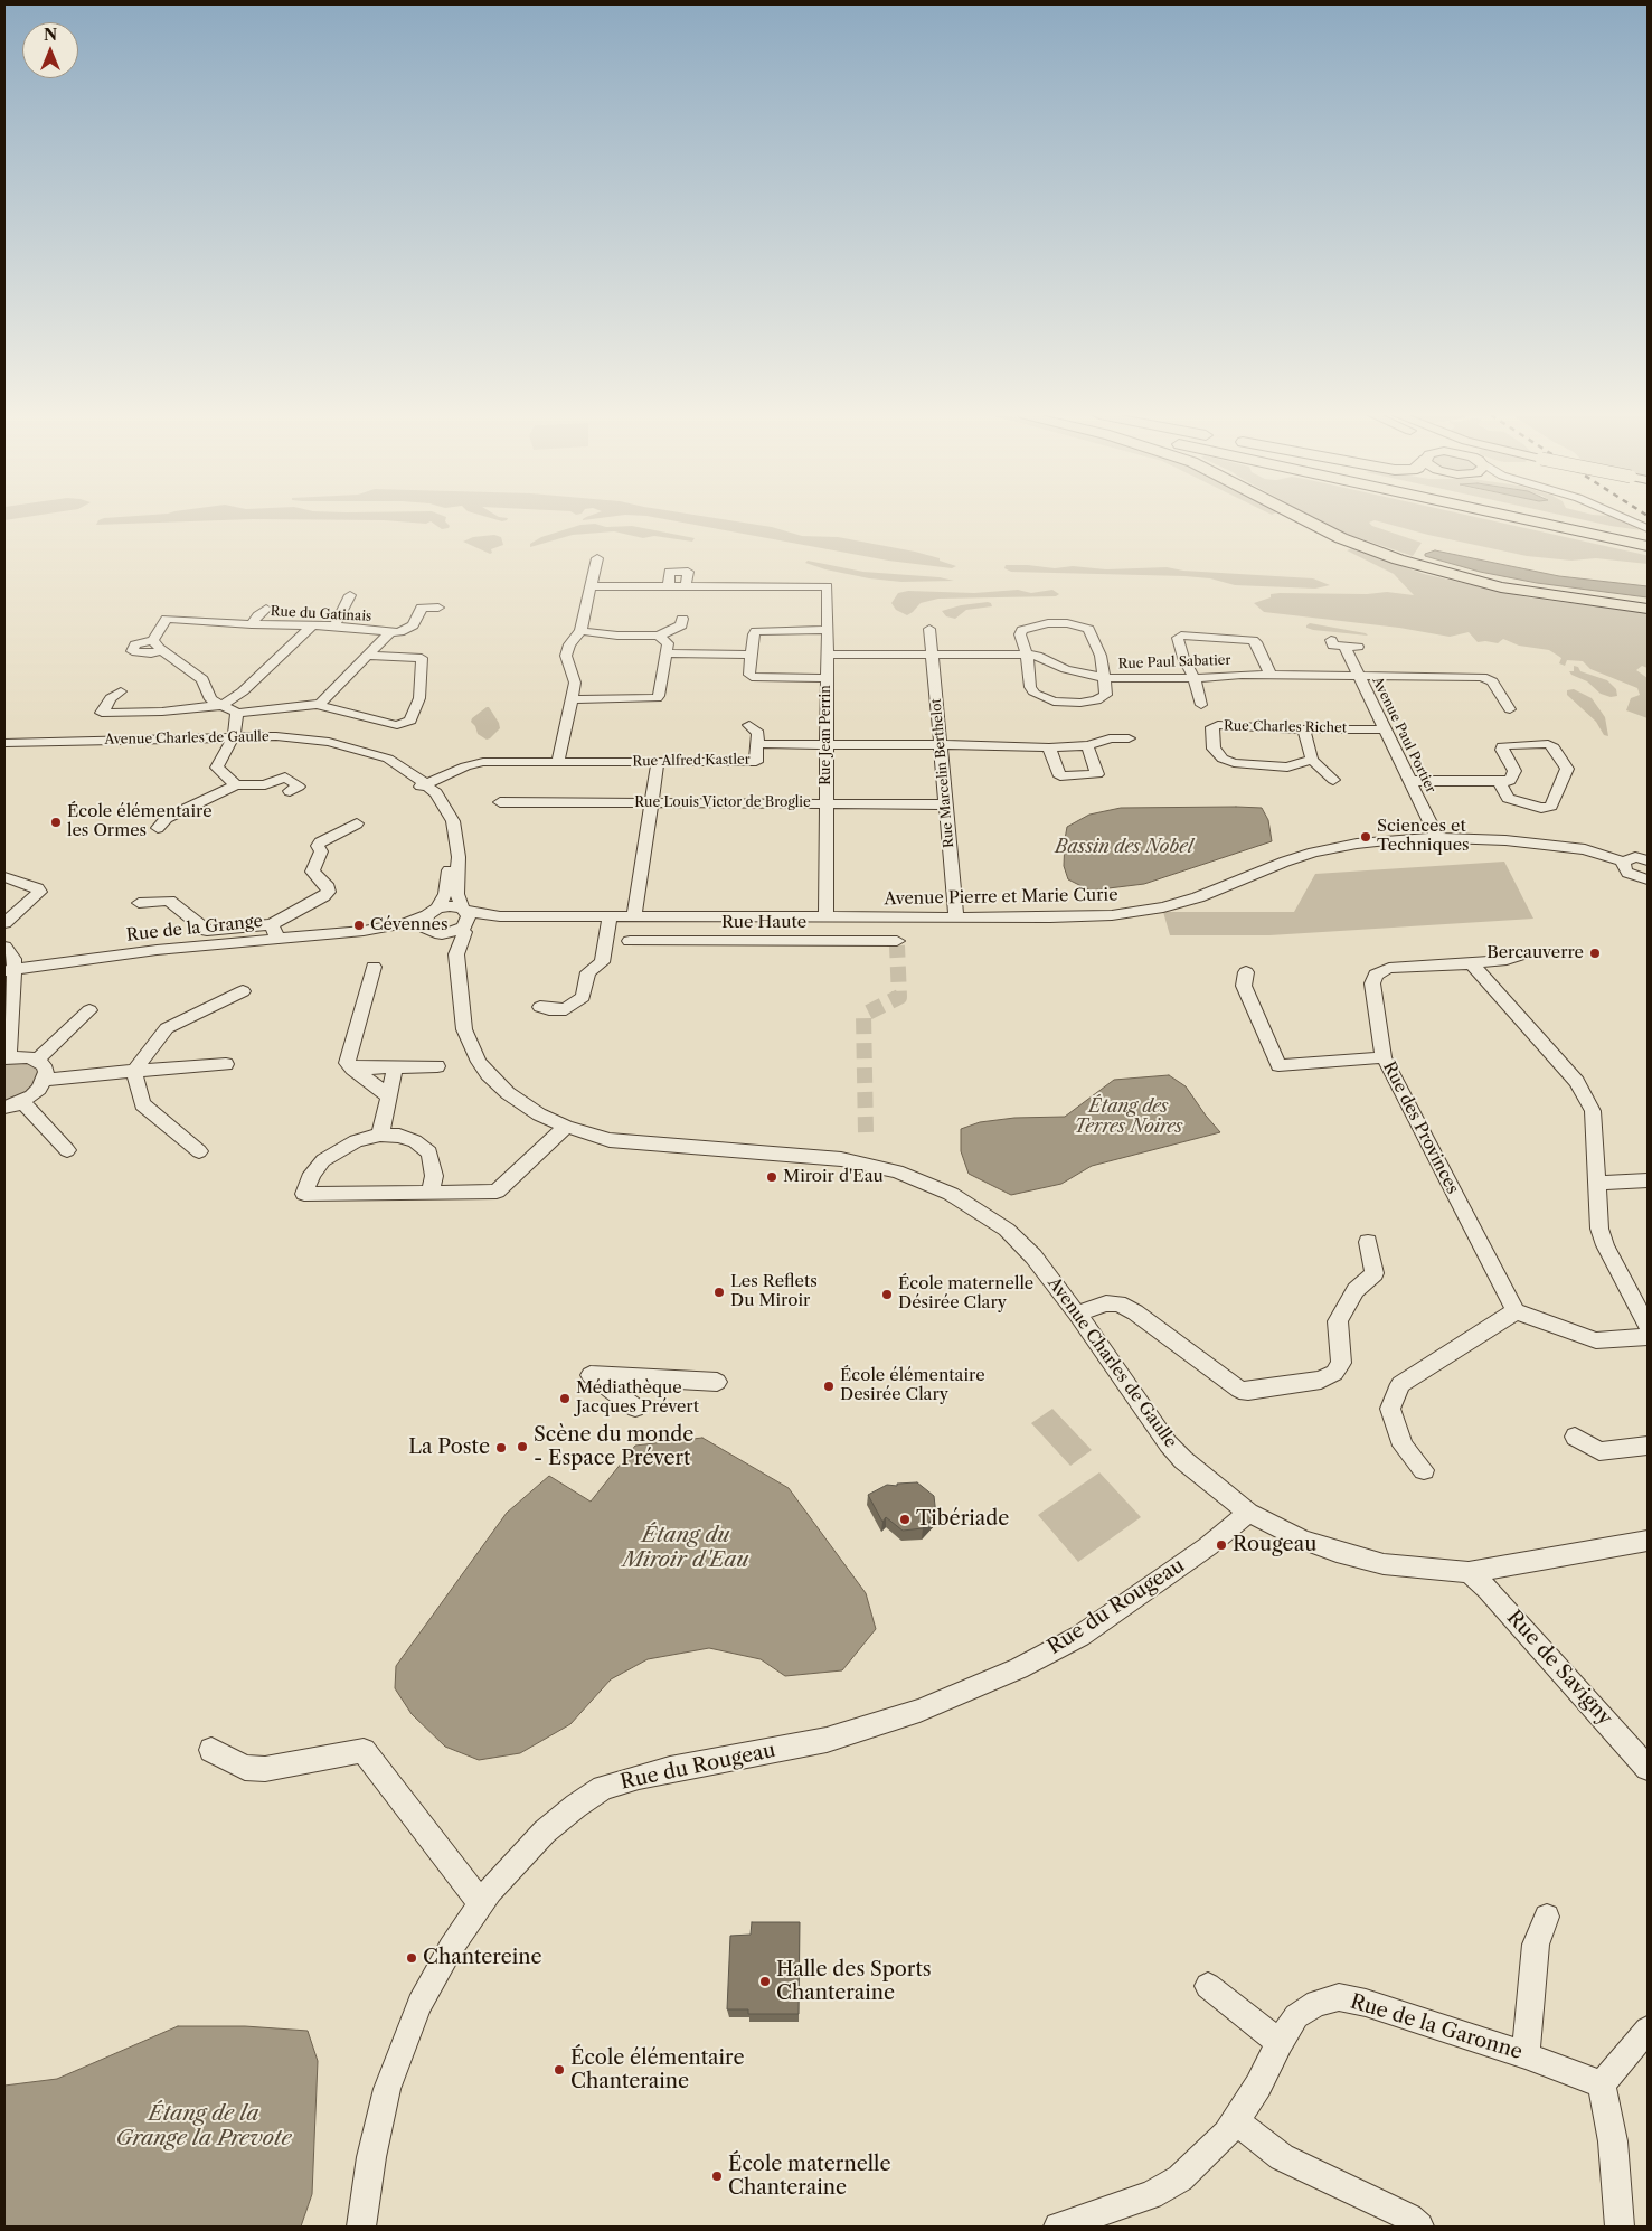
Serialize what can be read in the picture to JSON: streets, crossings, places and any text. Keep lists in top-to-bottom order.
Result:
{
  "streets": {
    "street": [
      "Rue du Gatinais",
      "Rue Paul Sabatier",
      "Rue Charles Richet",
      "Rue Jean Perrin",
      "Avenue Paul Portier",
      "Avenue Charles de Gaulle",
      "Rue Alfred Kastler",
      "Rue Marcelin Berthelot",
      "Rue Louis Victor de Broglie",
      "Avenue Pierre et Marie Curie",
      "Rue Haute",
      "Rue de la Grange",
      "Rue des Provinces",
      "Rue du Rougeau",
      "Rue de Savigny",
      "Rue de la Garonne"
    ]
  },
  "crossings": [
    ["Rue Paul Sabatier", "Rue Jean Perrin"],
    ["Rue Paul Sabatier", "Avenue Paul Portier"],
    ["Rue Paul Sabatier", "Rue Marcelin Berthelot"],
    ["Rue Charles Richet", "Avenue Paul Portier"],
    ["Rue Jean Perrin", "Rue Alfred Kastler"],
    ["Rue Jean Perrin", "Rue Louis Victor de Broglie"],
    ["Rue Jean Perrin", "Avenue Pierre et Marie Curie"],
    ["Avenue Paul Portier", "Avenue Pierre et Marie Curie"],
    ["Avenue Charles de Gaulle", "Rue Alfred Kastler"],
    ["Avenue Charles de Gaulle", "Avenue Pierre et Marie Curie"],
    ["Avenue Charles de Gaulle", "Rue de la Grange"],
    ["Avenue Charles de Gaulle", "Rue du Rougeau"],
    ["Avenue Charles de Gaulle", "Rue de Savigny"],
    ["Rue Alfred Kastler", "Rue Marcelin Berthelot"],
    ["Rue Marcelin Berthelot", "Rue Louis Victor de Broglie"],
    ["Rue Marcelin Berthelot", "Avenue Pierre et Marie Curie"],
    ["Avenue Pierre et Marie Curie", "Rue Haute"],
    ["Avenue Pierre et Marie Curie", "Rue de la Grange"]
  ],
  "water": [
    "Bassin des Nobel",
    "Étang des Terres Noires",
    "Étang du Miroir d'Eau",
    "Étang de la Grange la Prevote"
  ],
  "places": [
    "École élémentaire les Ormes",
    "Sciences et Techniques",
    "Cévennes",
    "Bercauverre",
    "Miroir d'Eau",
    "Les Reflets Du Miroir",
    "École maternelle Désirée Clary",
    "École élémentaire Desirée Clary",
    "Médiathèque Jacques Prévert",
    "Scène du monde - Espace Prévert",
    "La Poste",
    "Tibériade",
    "Rougeau",
    "Chantereine",
    "Halle des Sports Chanteraine",
    "École élémentaire Chanteraine",
    "École maternelle Chanteraine"
  ],
  "north": "top"
}
